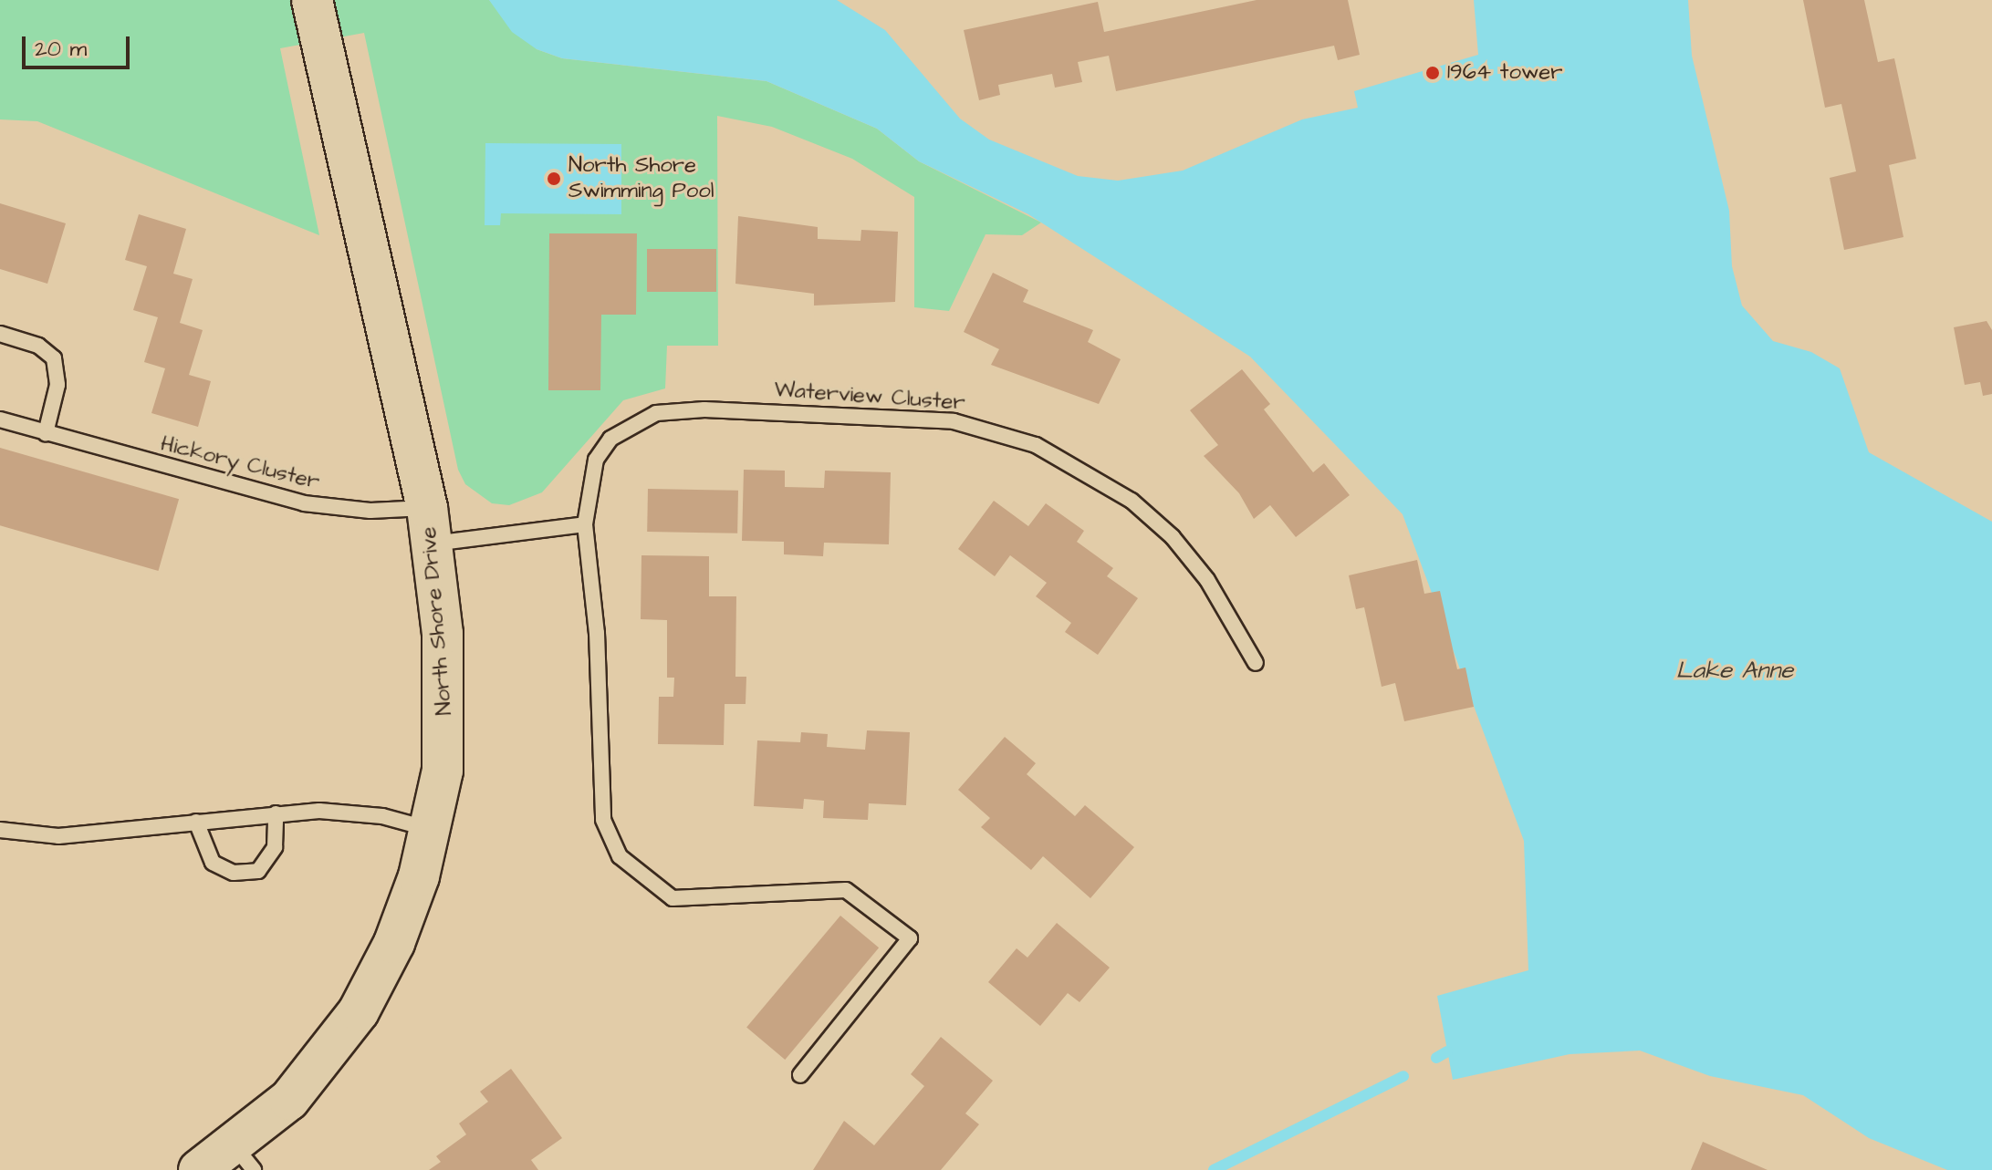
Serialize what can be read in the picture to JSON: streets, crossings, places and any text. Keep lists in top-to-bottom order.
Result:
{
  "streets": {
    "street": ["North Shore Drive"],
    "lane": ["Waterview Cluster", "Hickory Cluster"]
  },
  "crossings": [
    ["Hickory Cluster", "North Shore Drive"]
  ],
  "water": ["Lake Anne"],
  "places": ["1964 tower", "North Shore Swimming Pool"],
  "scale_bar": "20 m"
}
